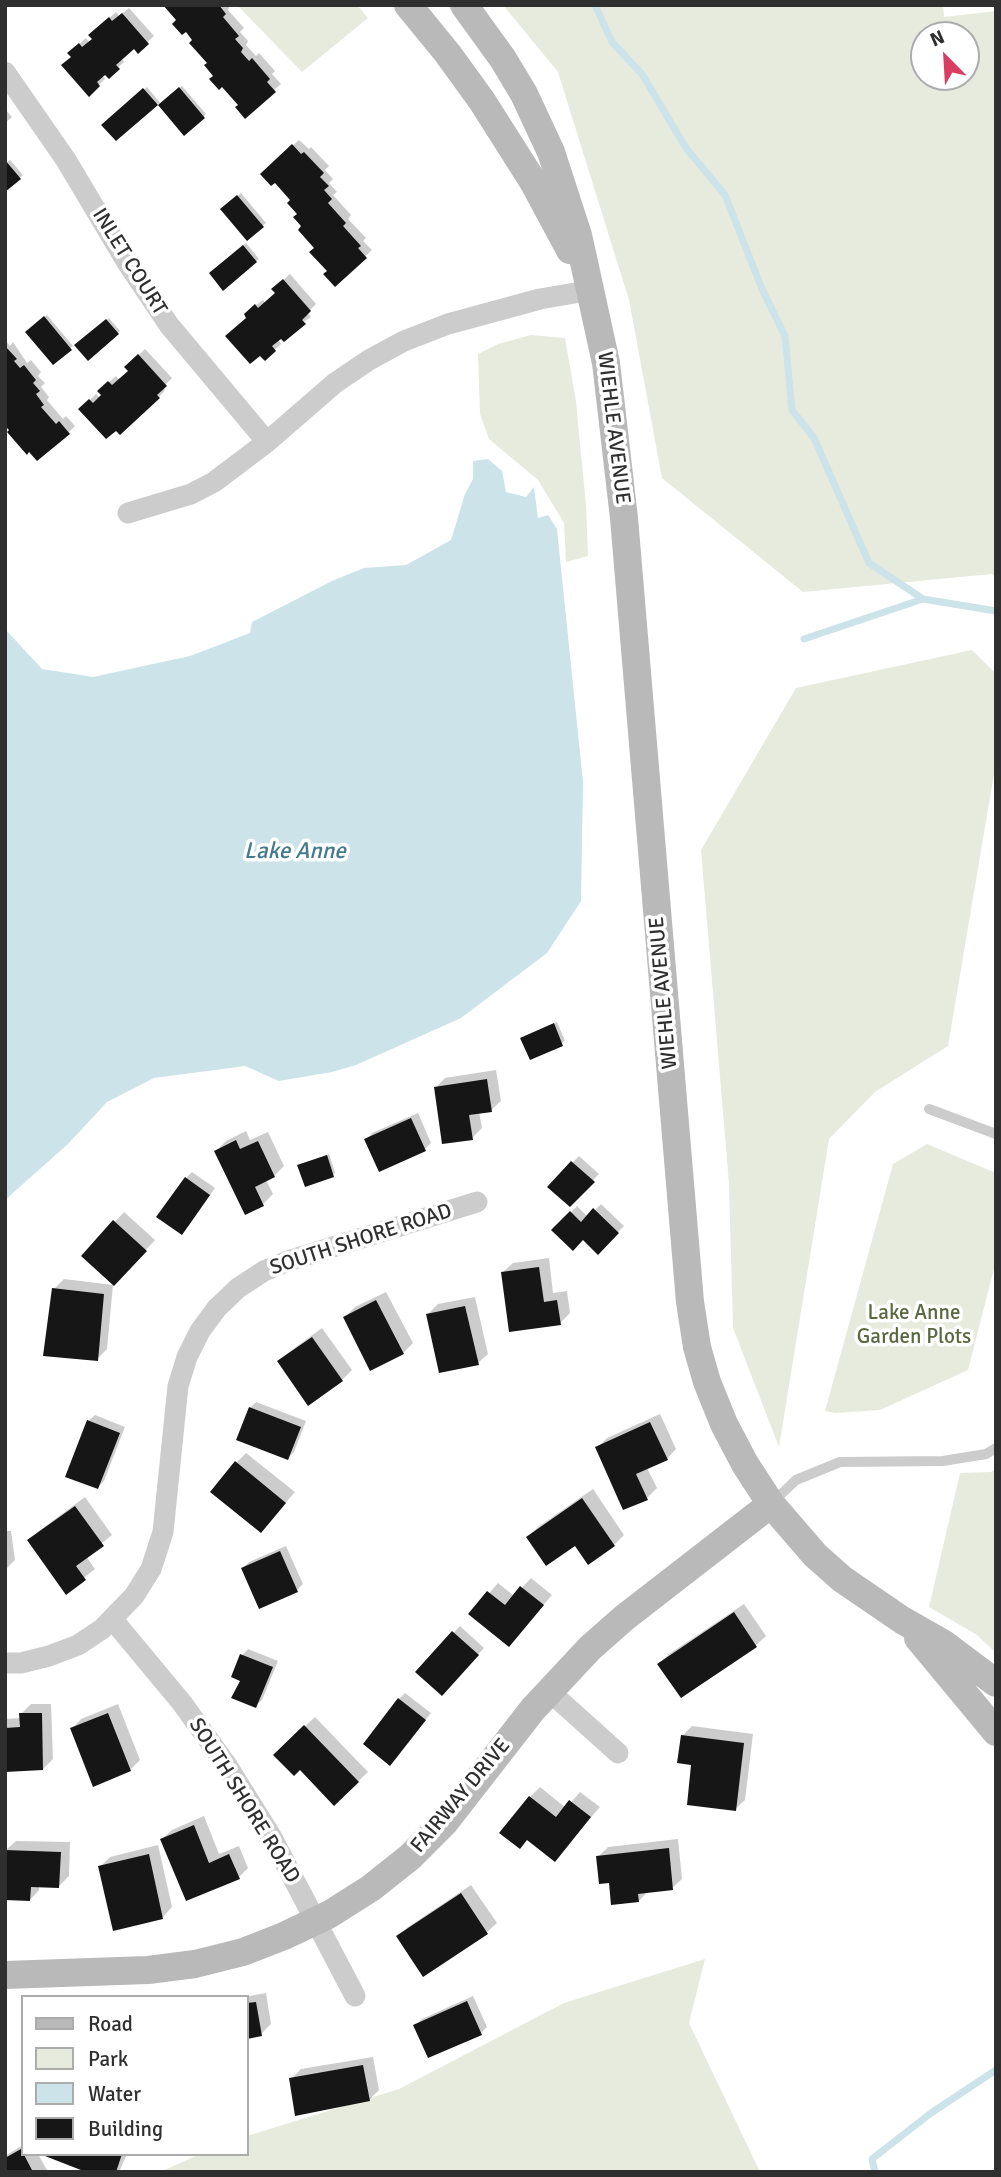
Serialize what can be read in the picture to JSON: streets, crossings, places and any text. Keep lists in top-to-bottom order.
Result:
{
  "streets": {
    "main road": ["WIEHLE AVENUE", "FAIRWAY DRIVE"],
    "street": ["INLET COURT", "SOUTH SHORE ROAD"]
  },
  "crossings": [
    ["WIEHLE AVENUE", "FAIRWAY DRIVE"],
    ["SOUTH SHORE ROAD", "FAIRWAY DRIVE"]
  ],
  "water": ["Lake Anne"],
  "parks": ["Lake Anne Garden Plots"],
  "legend": [
    "Road",
    "Park",
    "Water",
    "Building"
  ],
  "north": "top left"
}
